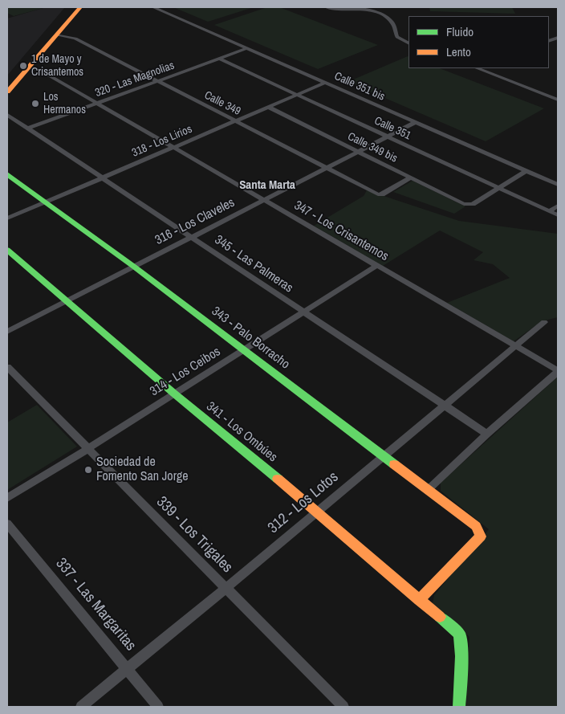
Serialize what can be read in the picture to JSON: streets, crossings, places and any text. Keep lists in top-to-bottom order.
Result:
{
  "streets": {
    "street": [
      "320 - Las Magnolias",
      "Calle 351 bis",
      "Calle 349",
      "Calle 351",
      "318 - Los Lirios",
      "Calle 349 bis",
      "316 - Los Claveles",
      "347 - Los Crisantemos",
      "345 - Las Palmeras",
      "343 - Palo Borracho",
      "314 - Los Ceibos",
      "341 - Los Ombúes",
      "312 - Los Lotos",
      "339 - Los Trigales",
      "337 - Las Margaritas"
    ]
  },
  "crossings": [
    ["320 - Las Magnolias", "Calle 351 bis"],
    ["320 - Las Magnolias", "Calle 349"],
    ["320 - Las Magnolias", "Calle 351"],
    ["320 - Las Magnolias", "347 - Los Crisantemos"],
    ["320 - Las Magnolias", "345 - Las Palmeras"],
    ["Calle 351 bis", "318 - Los Lirios"],
    ["Calle 351 bis", "316 - Los Claveles"],
    ["Calle 349", "318 - Los Lirios"],
    ["Calle 349", "Calle 349 bis"],
    ["Calle 349", "316 - Los Claveles"],
    ["Calle 351", "318 - Los Lirios"],
    ["Calle 351", "Calle 349 bis"],
    ["Calle 351", "316 - Los Claveles"],
    ["318 - Los Lirios", "Calle 349 bis"],
    ["318 - Los Lirios", "347 - Los Crisantemos"],
    ["318 - Los Lirios", "345 - Las Palmeras"],
    ["318 - Los Lirios", "343 - Palo Borracho"],
    ["Calle 349 bis", "316 - Los Claveles"],
    ["316 - Los Claveles", "347 - Los Crisantemos"],
    ["316 - Los Claveles", "345 - Las Palmeras"],
    ["316 - Los Claveles", "343 - Palo Borracho"],
    ["316 - Los Claveles", "341 - Los Ombúes"],
    ["347 - Los Crisantemos", "314 - Los Ceibos"],
    ["347 - Los Crisantemos", "312 - Los Lotos"],
    ["345 - Las Palmeras", "314 - Los Ceibos"],
    ["345 - Las Palmeras", "312 - Los Lotos"],
    ["343 - Palo Borracho", "314 - Los Ceibos"],
    ["343 - Palo Borracho", "341 - Los Ombúes"],
    ["343 - Palo Borracho", "312 - Los Lotos"],
    ["314 - Los Ceibos", "341 - Los Ombúes"],
    ["314 - Los Ceibos", "339 - Los Trigales"],
    ["341 - Los Ombúes", "312 - Los Lotos"],
    ["312 - Los Lotos", "339 - Los Trigales"],
    ["312 - Los Lotos", "337 - Las Margaritas"]
  ],
  "districts": ["Santa Marta"],
  "places": ["1 de Mayo y Crisantemos", "Los Hermanos", "Sociedad de Fomento San Jorge"],
  "legend": ["Fluido", "Lento"]
}
